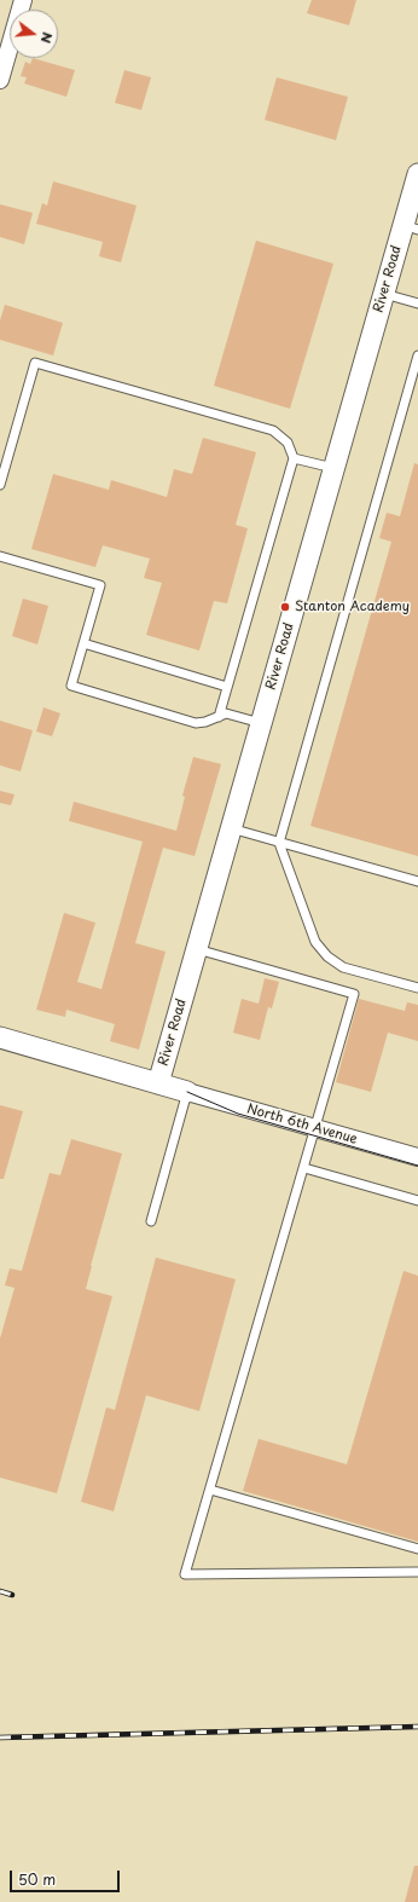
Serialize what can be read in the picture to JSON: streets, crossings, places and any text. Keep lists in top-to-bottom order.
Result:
{
  "streets": {
    "street": ["River Road", "North 6th Avenue"]
  },
  "places": ["Stanton Academy"],
  "scale_bar": "50 m",
  "north": "right"
}
